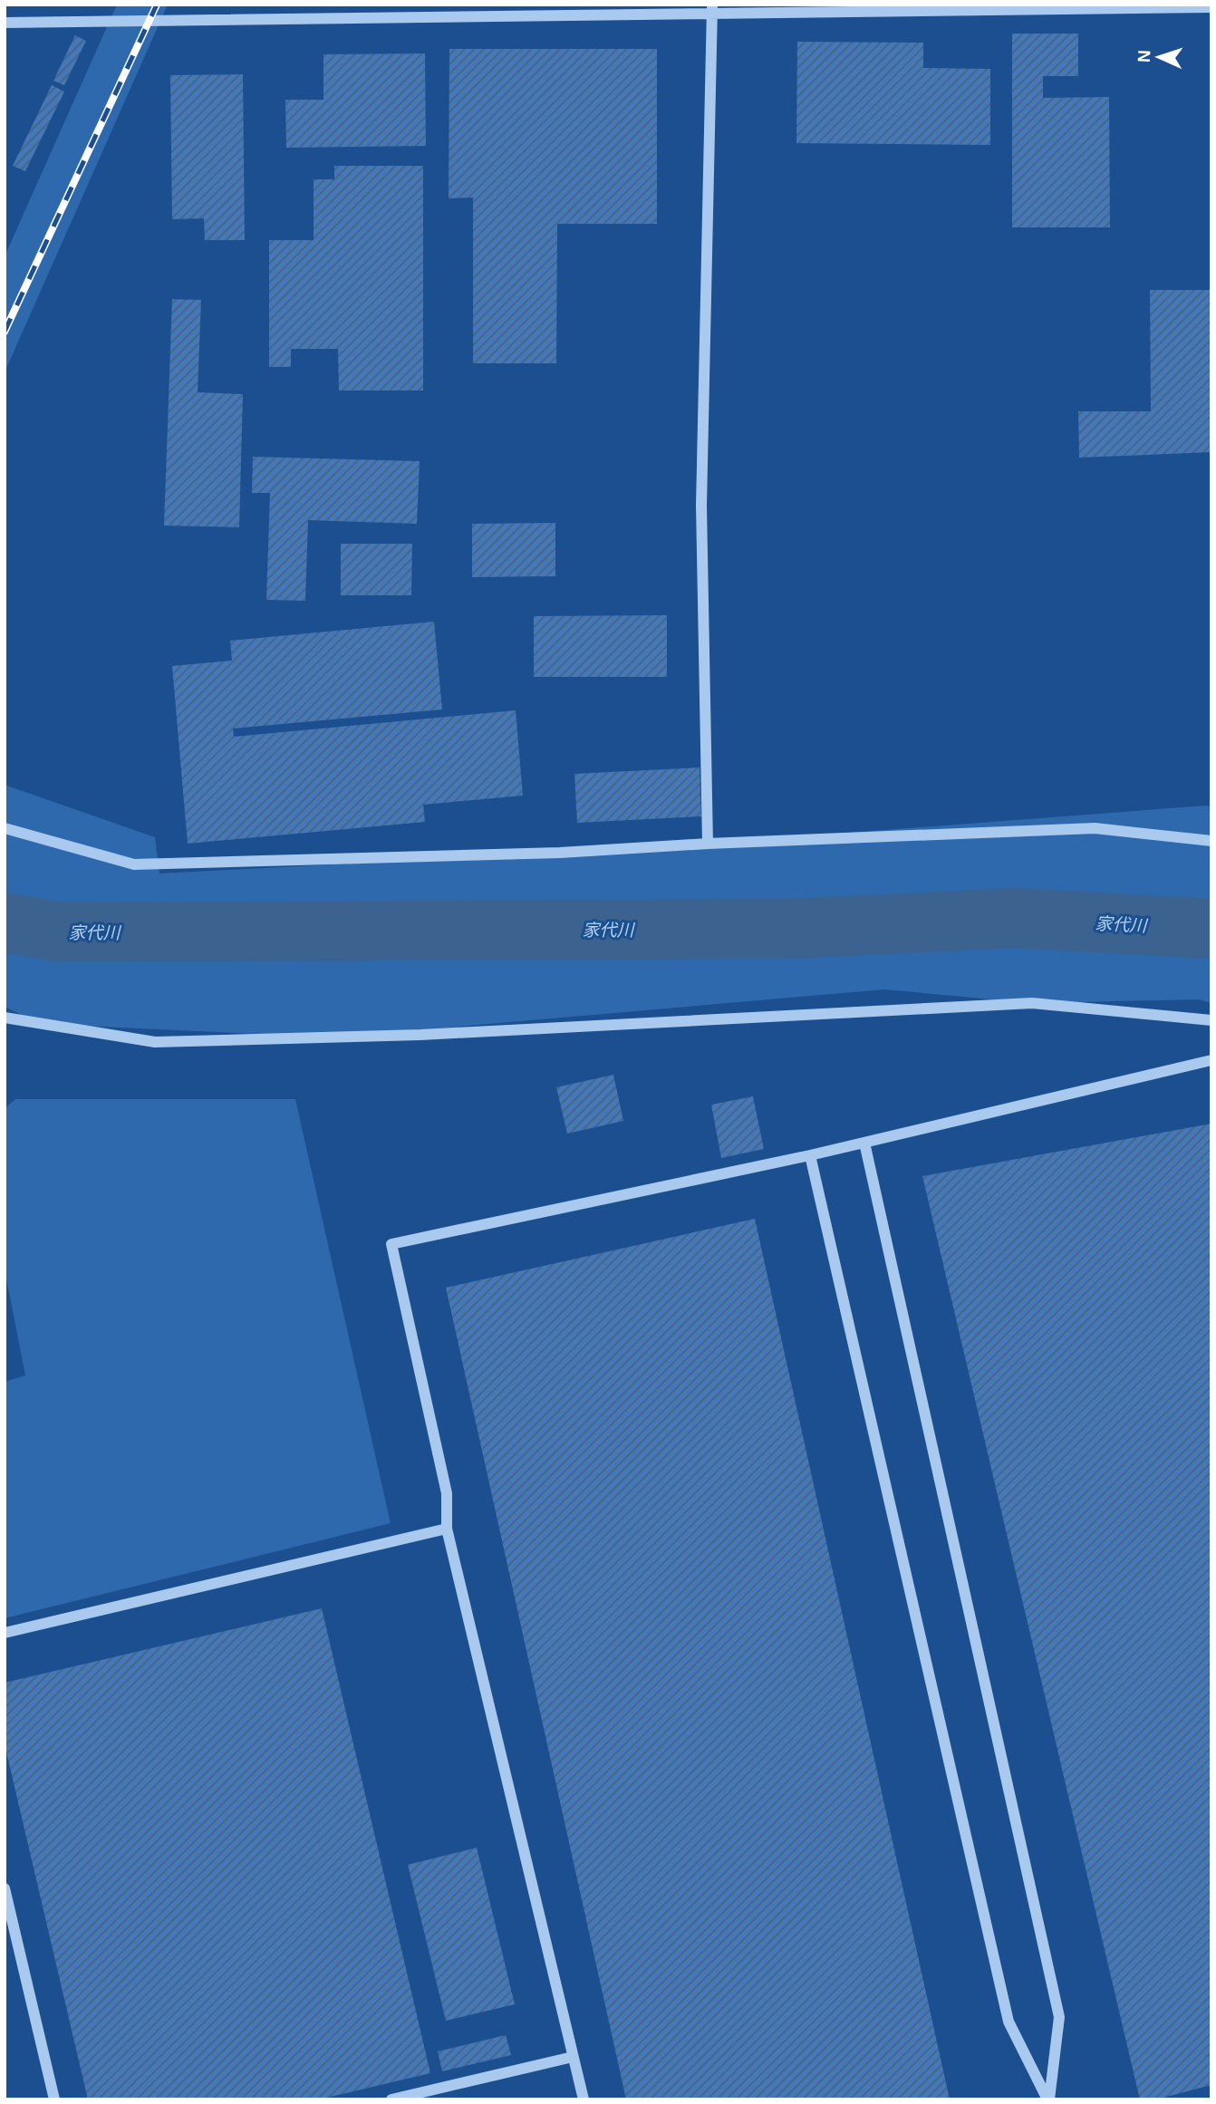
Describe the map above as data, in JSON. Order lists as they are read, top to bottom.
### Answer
{
  "water": ["家代川"],
  "north": "left"
}
